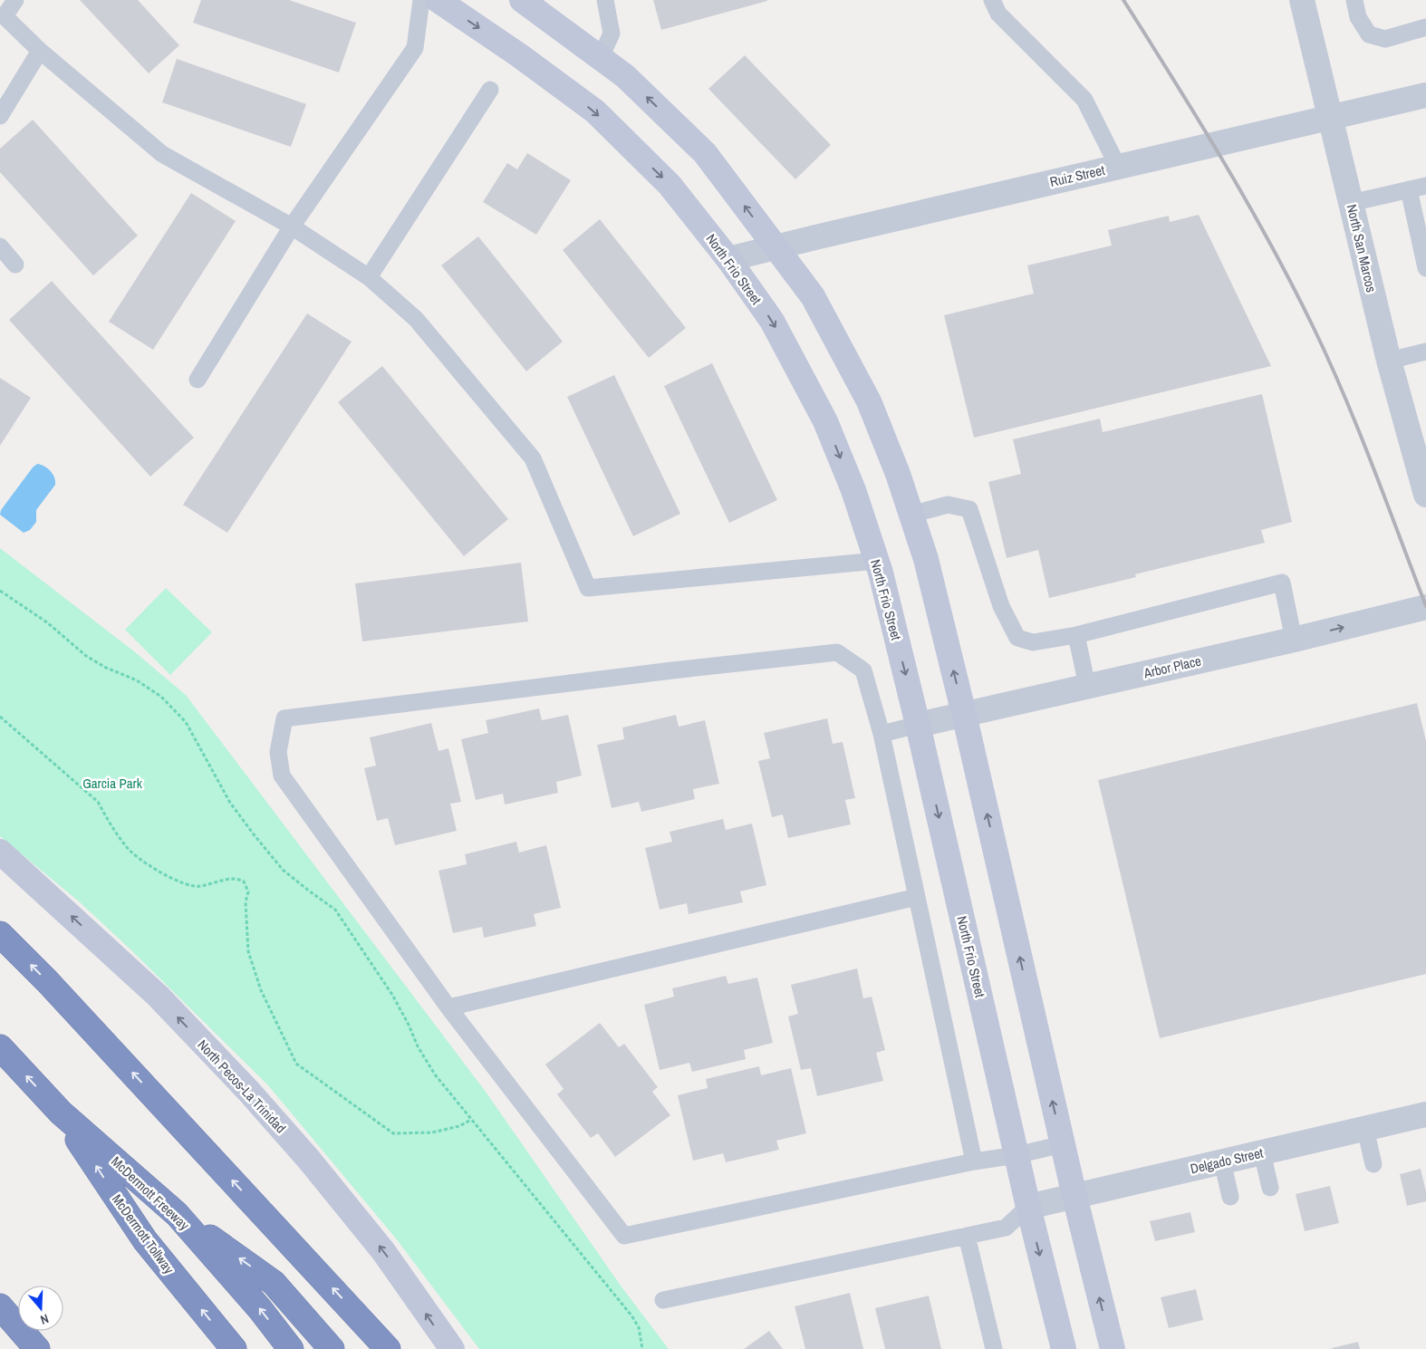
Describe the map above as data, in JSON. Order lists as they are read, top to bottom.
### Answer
{
  "streets": {
    "highway": ["McDermott Freeway", "McDermott Tollway"],
    "main road": ["North Frio Street", "North Pecos-La Trinidad"],
    "street": [
      "Ruiz Street",
      "North San Marcos",
      "Arbor Place",
      "Delgado Street"
    ]
  },
  "crossings": [
    ["Ruiz Street", "North San Marcos"],
    ["Ruiz Street", "North Frio Street"],
    ["North Frio Street", "Arbor Place"],
    ["North Frio Street", "Delgado Street"],
    ["McDermott Freeway", "McDermott Tollway"]
  ],
  "one_way": ["North Pecos-La Trinidad"],
  "parks": ["Garcia Park"],
  "north": "bottom"
}
